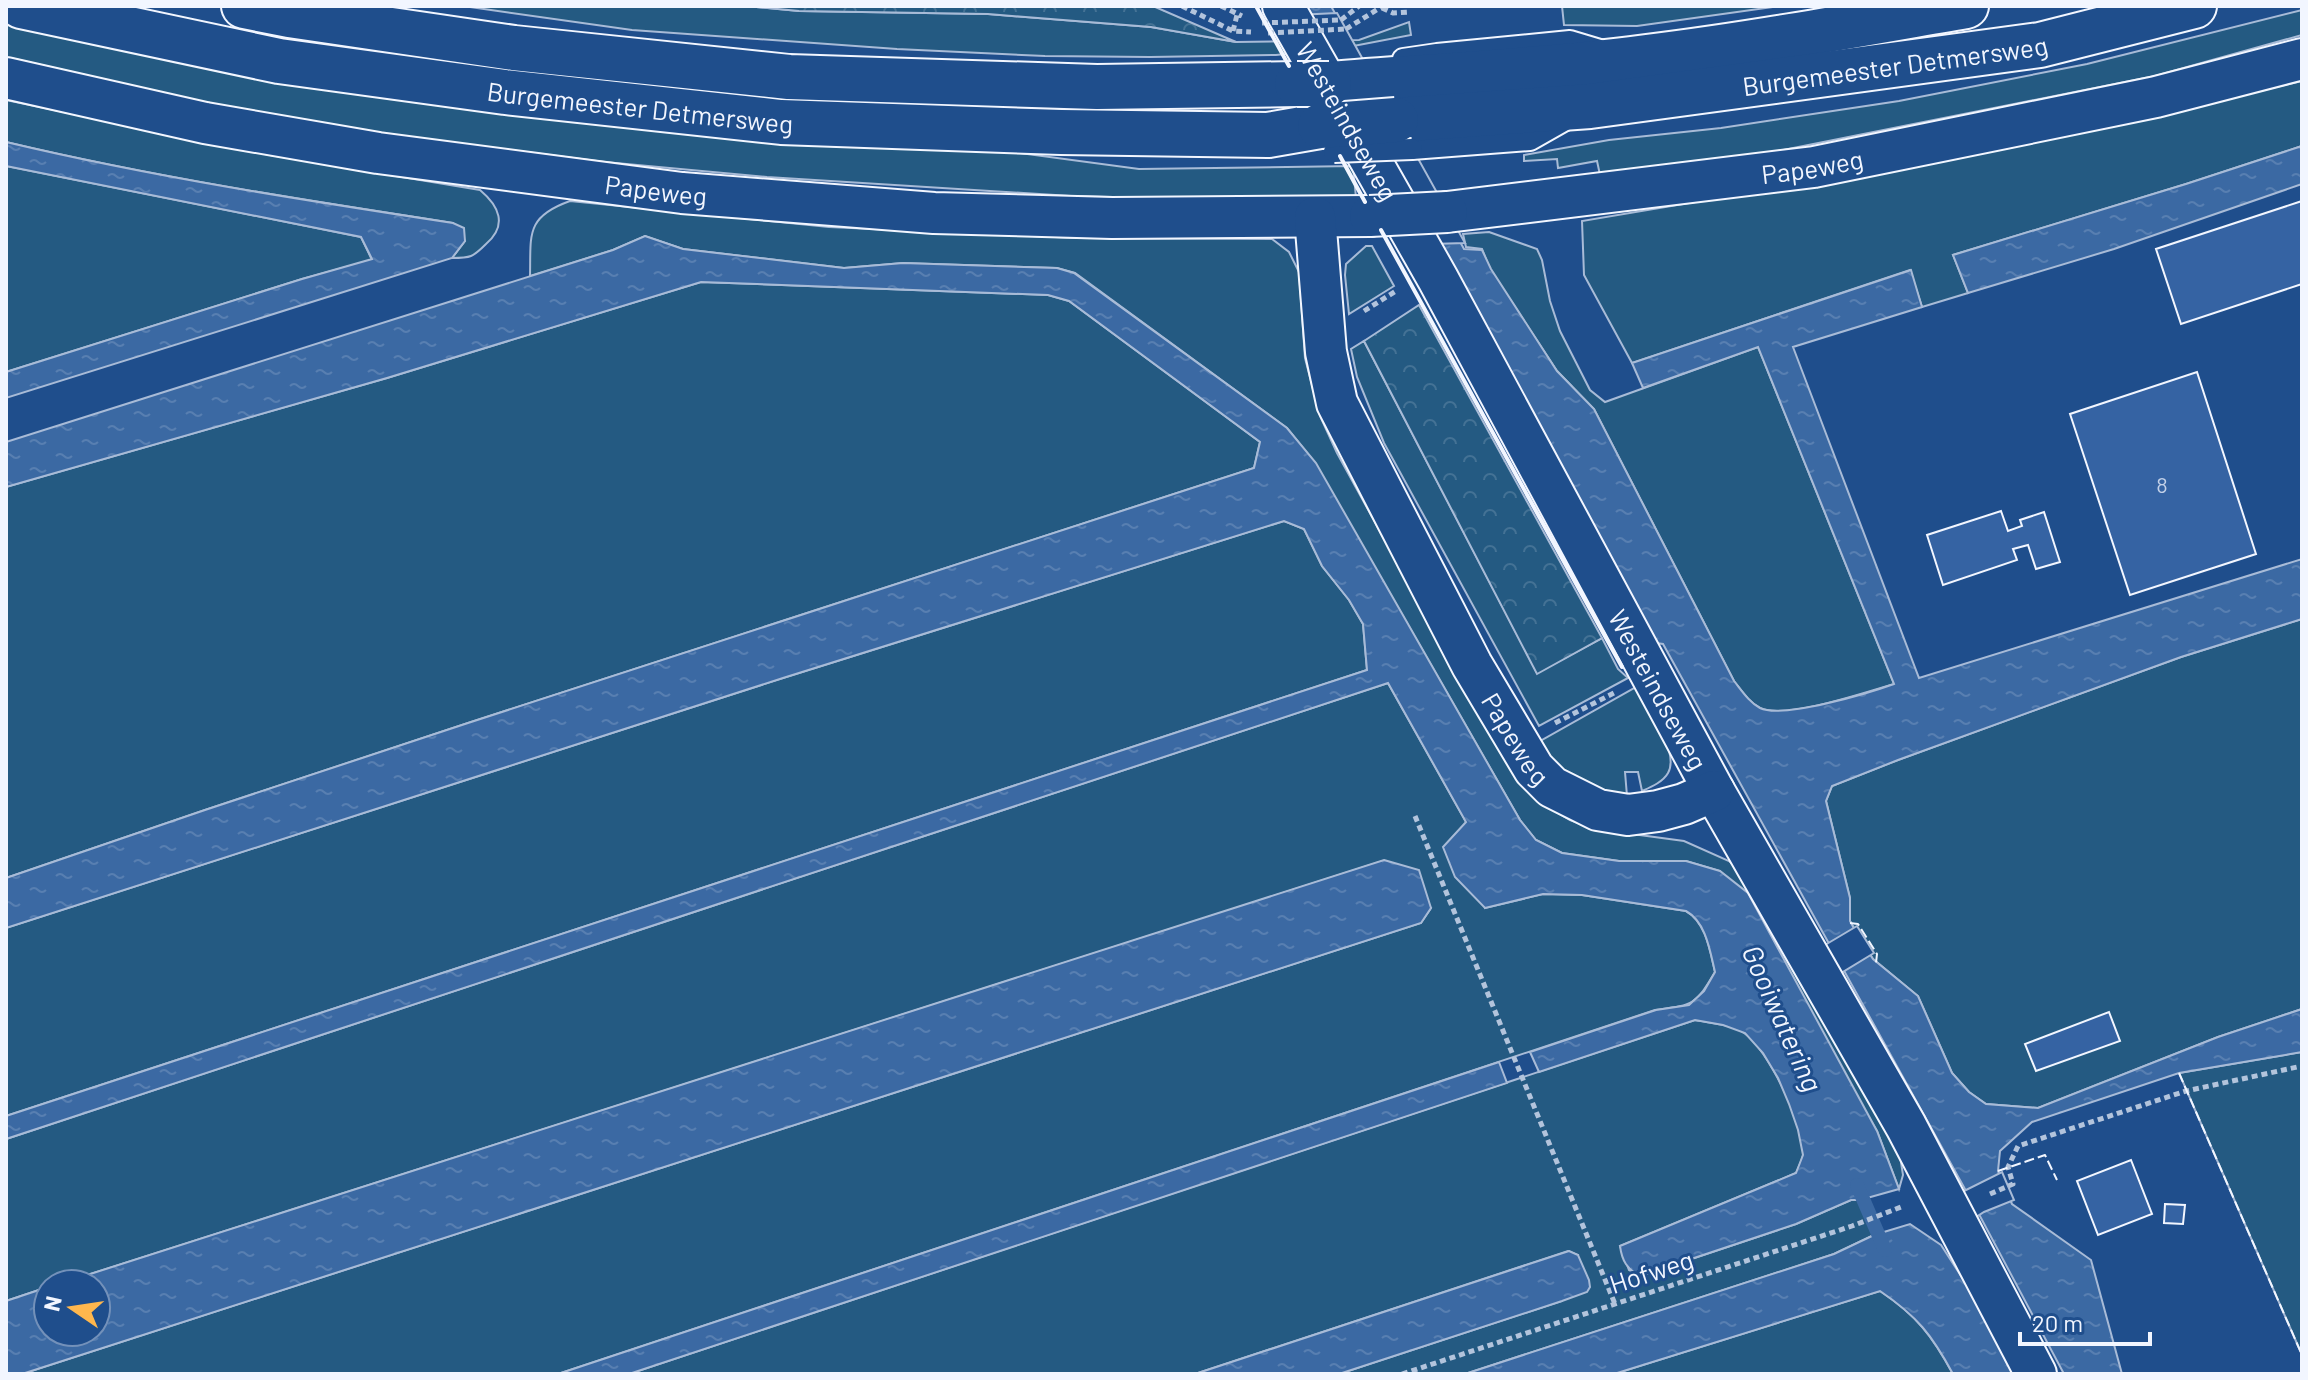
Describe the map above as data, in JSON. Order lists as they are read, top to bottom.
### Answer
{
  "streets": {
    "main road": ["Burgemeester Detmersweg"],
    "street": ["Westeindseweg", "Papeweg"],
    "path": ["Hofweg"]
  },
  "crossings": [
    ["Westeindseweg", "Papeweg"]
  ],
  "water": ["Gooiwatering"],
  "house_numbers": ["8"],
  "scale_bar": "20 m",
  "north": "left"
}
